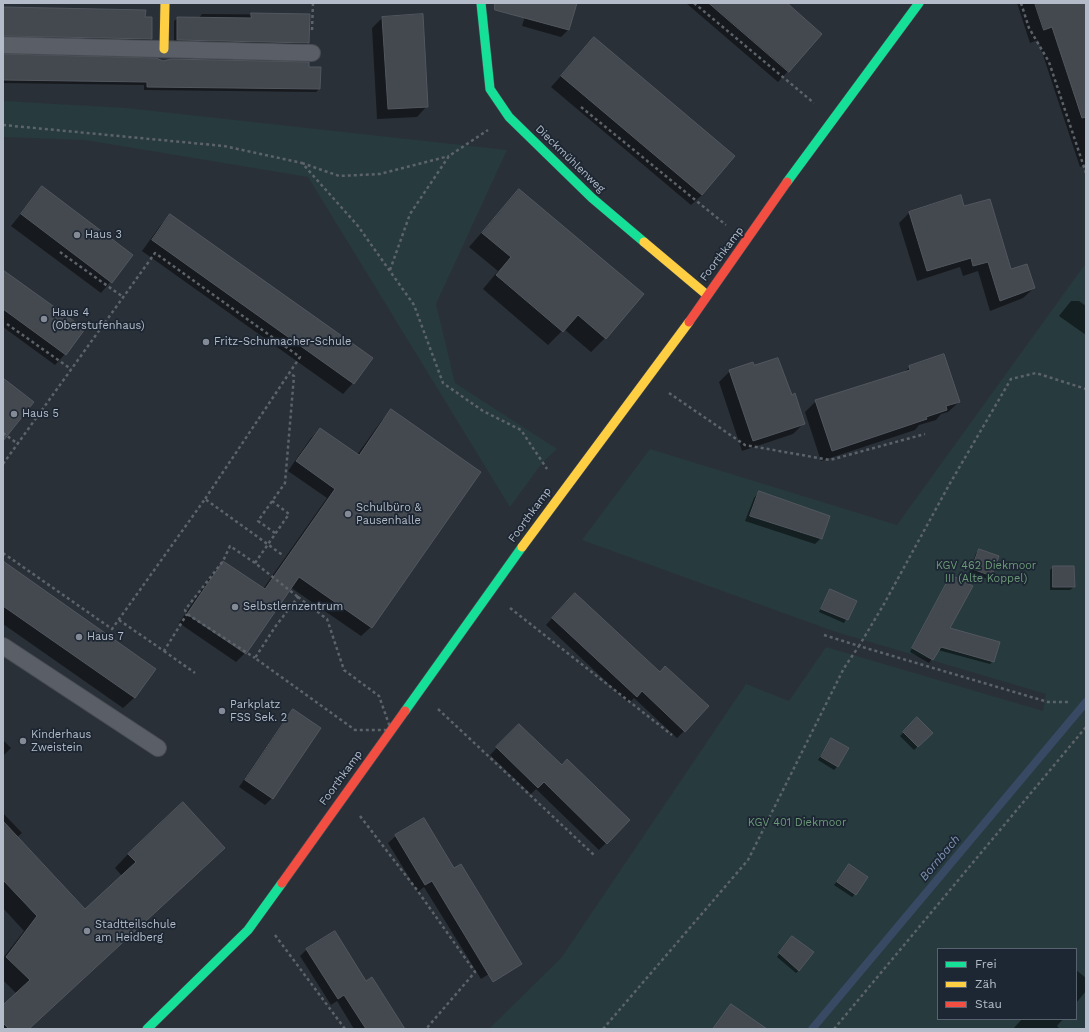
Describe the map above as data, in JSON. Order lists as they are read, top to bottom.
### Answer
{
  "streets": {
    "street": ["Dieckmühlenweg", "Foorthkamp"]
  },
  "crossings": [
    ["Dieckmühlenweg", "Foorthkamp"]
  ],
  "water": ["Bornbach"],
  "parks": ["KGV 462 Diekmoor III (Alte Koppel)", "KGV 401 Diekmoor"],
  "places": [
    "Haus 3",
    "Haus 4 (Oberstufenhaus)",
    "Fritz-Schumacher-Schule",
    "Haus 5",
    "Schulbüro & Pausenhalle",
    "Selbstlernzentrum",
    "Haus 7",
    "Parkplatz FSS Sek. 2",
    "Kinderhaus Zweistein",
    "Stadtteilschule am Heidberg"
  ],
  "legend": ["Frei", "Zäh", "Stau"]
}
